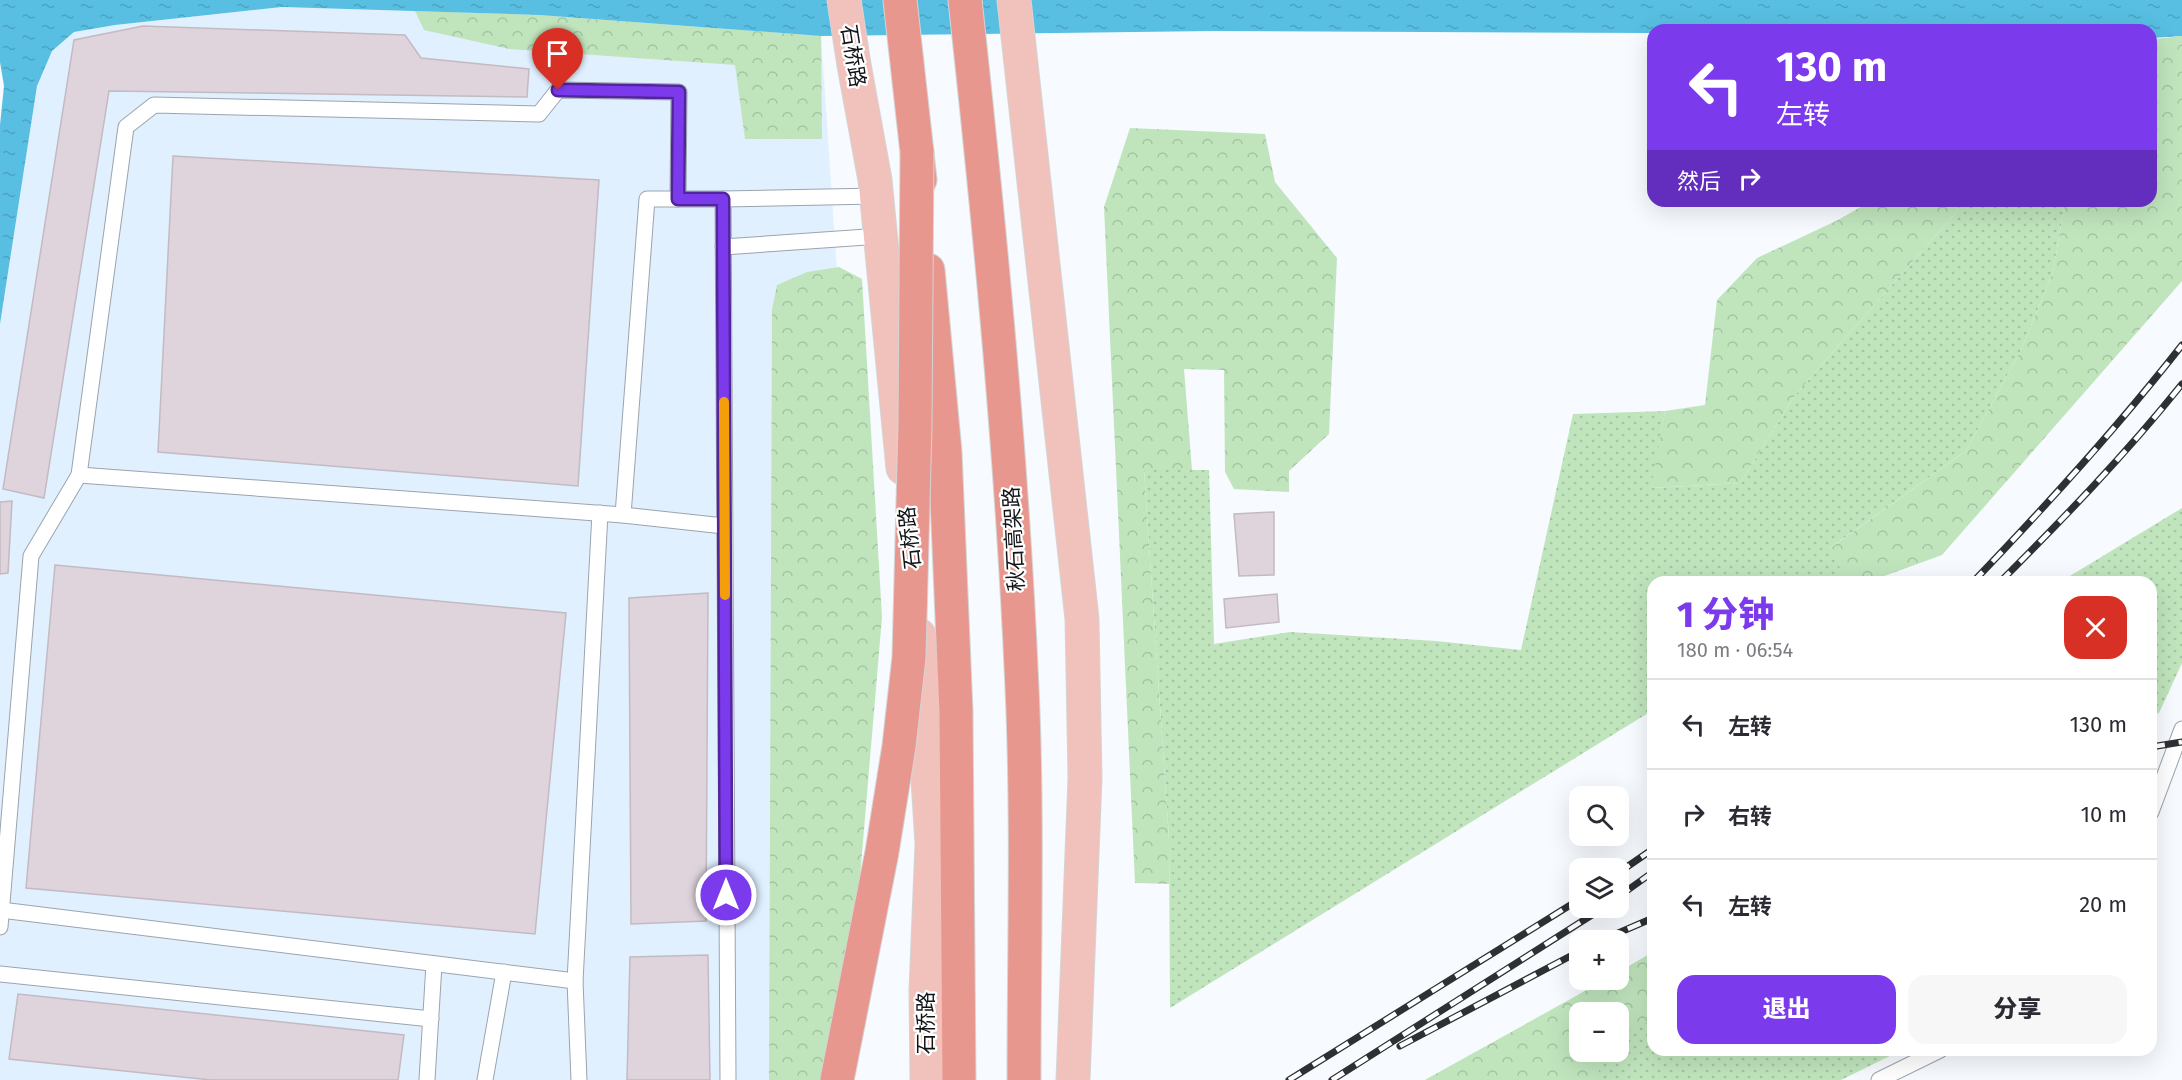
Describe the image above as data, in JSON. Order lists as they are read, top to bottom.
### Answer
{
  "streets": {
    "highway": ["秋石高架路"],
    "main road": ["石桥路"]
  },
  "page": {
    "turn": ["130 m", "左转"],
    "then": "然后",
    "heading": ["1 分钟", "180 m · 06:54"],
    "list": [
      {
        "name": "左转",
        "value": "130 m"
      },
      {
        "name": "右转",
        "value": "10 m"
      },
      {
        "name": "左转",
        "value": "20 m"
      }
    ],
    "map_buttons": ["+", "−"],
    "buttons": ["退出", "分享"]
  }
}
